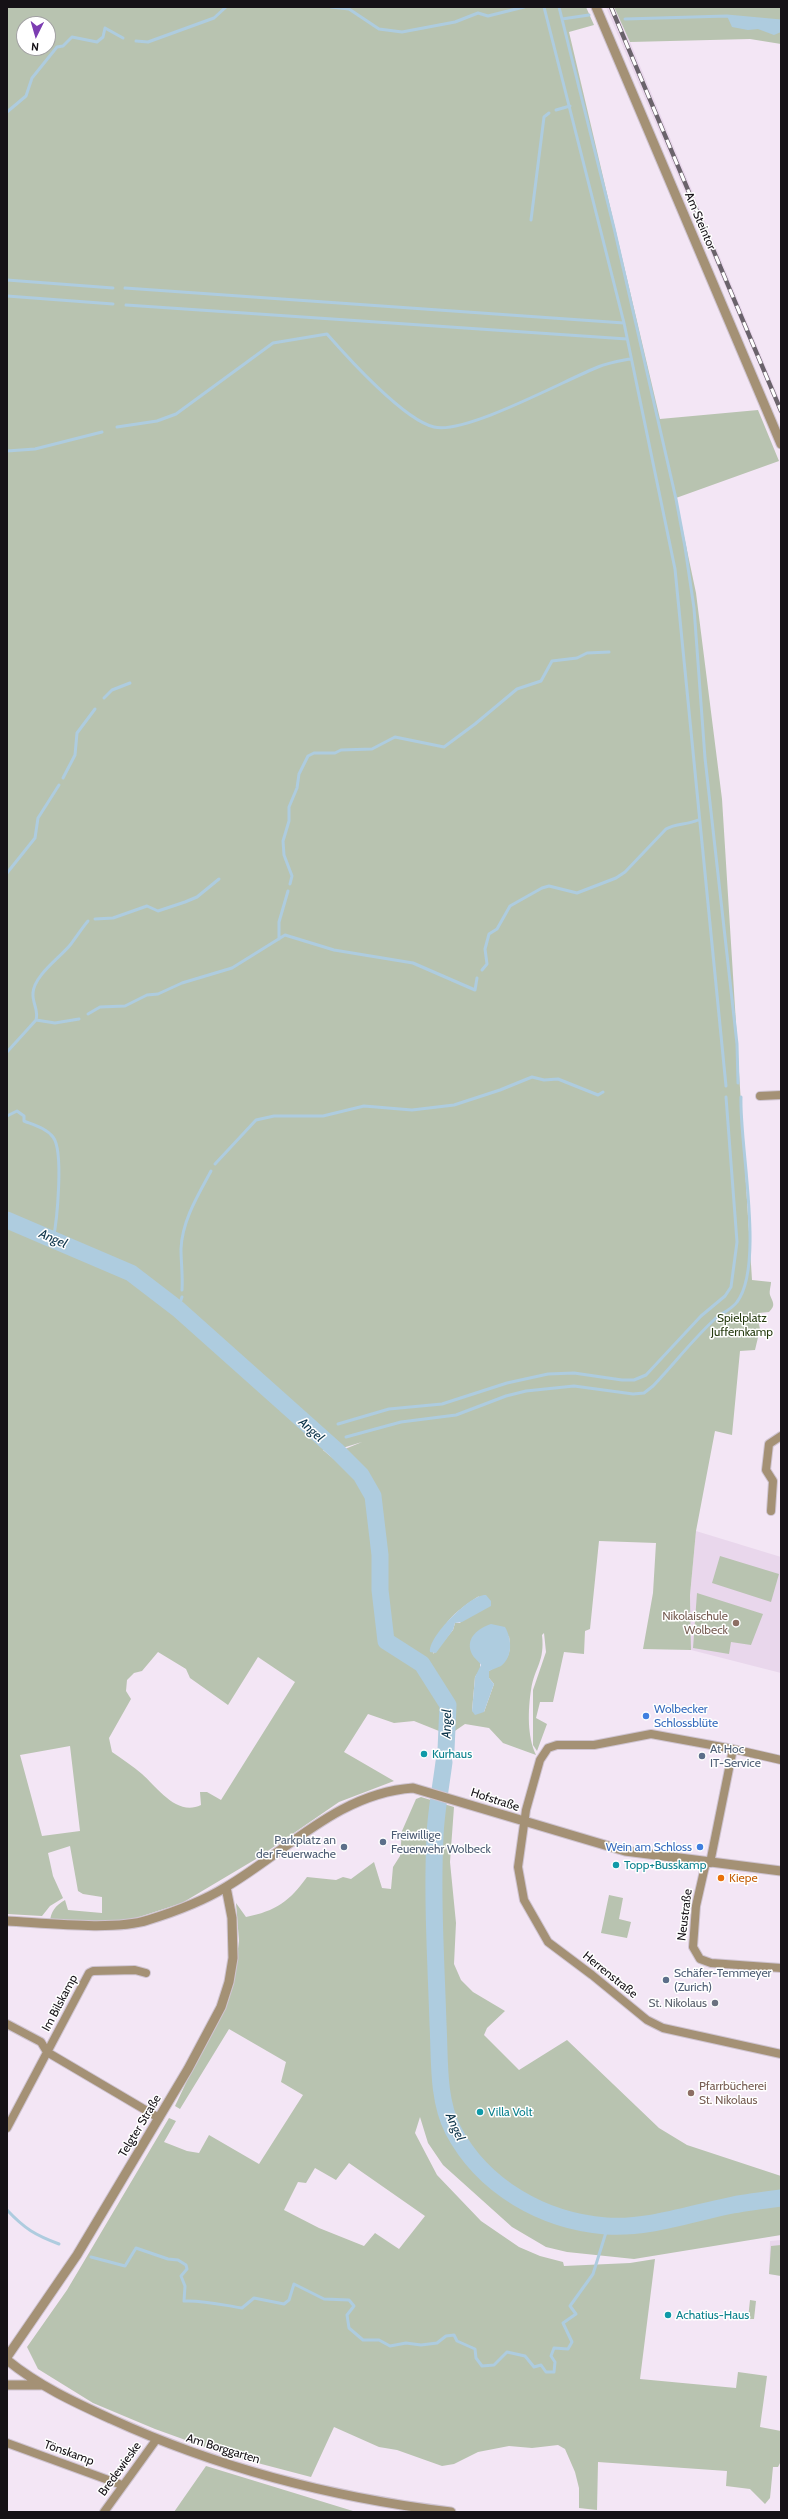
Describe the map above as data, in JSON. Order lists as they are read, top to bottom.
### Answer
{
  "streets": {
    "street": [
      "Am Steintor",
      "Hofstraße",
      "Neustraße",
      "Herrenstraße",
      "Im Bilskamp",
      "Telgter Straße",
      "Am Borggarten",
      "Tönskamp",
      "Bredewieske"
    ]
  },
  "crossings": [
    ["Hofstraße", "Neustraße"],
    ["Hofstraße", "Herrenstraße"],
    ["Hofstraße", "Telgter Straße"],
    ["Im Bilskamp", "Telgter Straße"],
    ["Telgter Straße", "Am Borggarten"],
    ["Am Borggarten", "Bredewieske"],
    ["Tönskamp", "Bredewieske"]
  ],
  "water": ["Angel"],
  "parks": ["Spielplatz Juffernkamp"],
  "places": [
    "Nikolaischule Wolbeck",
    "Wolbecker Schlossblüte",
    "Kurhaus",
    "At Hoc IT-Service",
    "Freiwillige Feuerwehr Wolbeck",
    "Parkplatz an der Feuerwache",
    "Wein am Schloss",
    "Topp+Busskamp",
    "Kiepe",
    "Schäfer-Temmeyer (Zurich)",
    "St. Nikolaus",
    "Pfarrbücherei St. Nikolaus",
    "Villa Volt",
    "Achatius-Haus"
  ],
  "north": "bottom"
}
